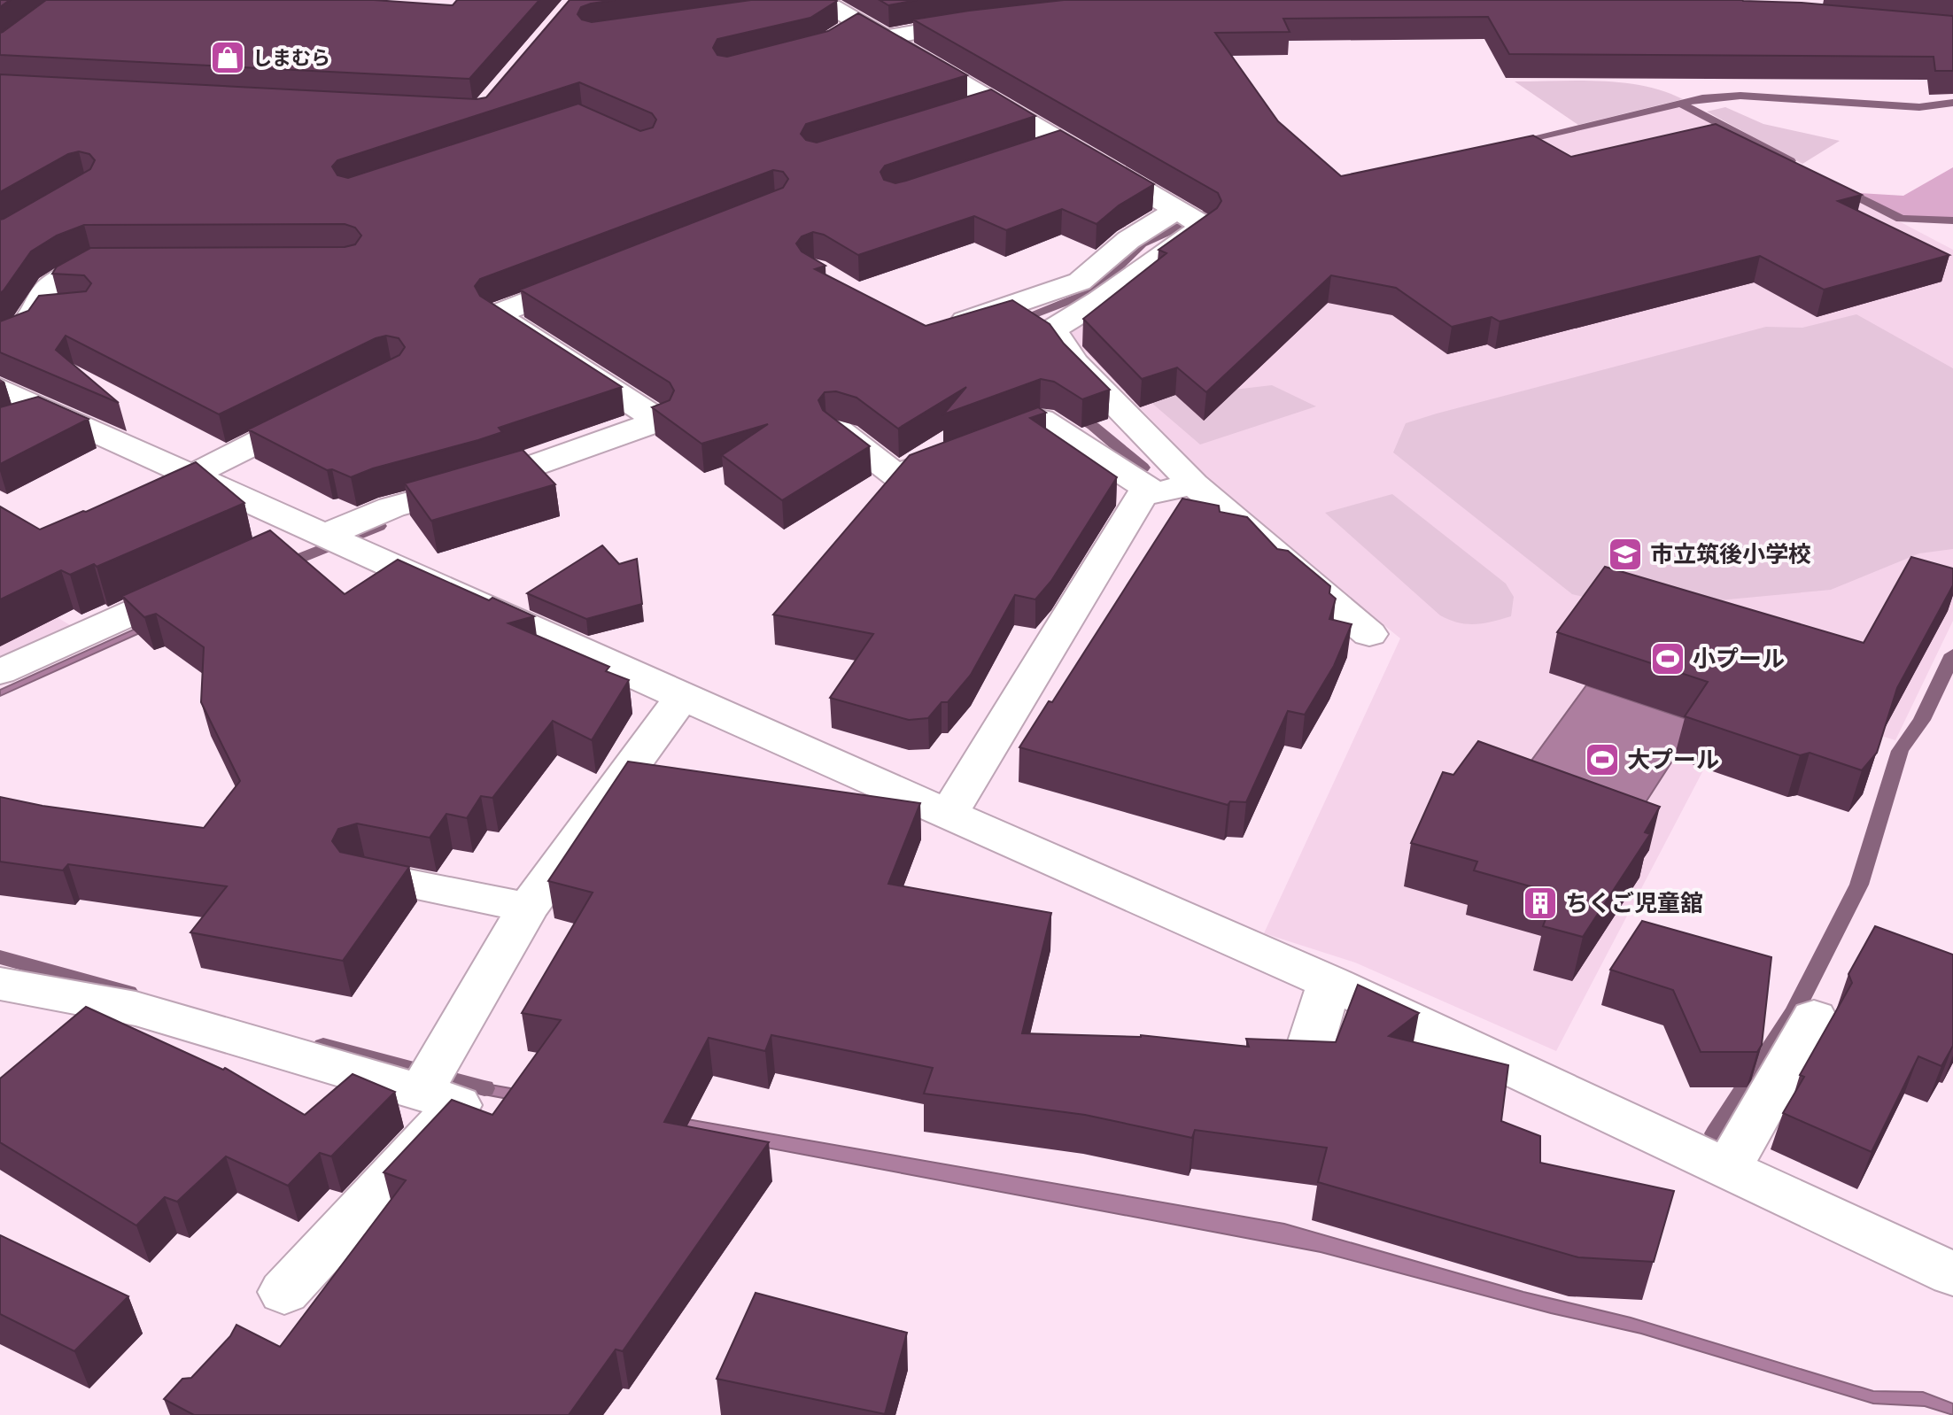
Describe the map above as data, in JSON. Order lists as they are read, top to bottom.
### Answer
{
  "places": {
    "shop": ["しまむら"],
    "school or university": ["市立筑後小学校"],
    "sports": ["小プール", "大プール"],
    "building": ["ちくご児童舘"]
  }
}
